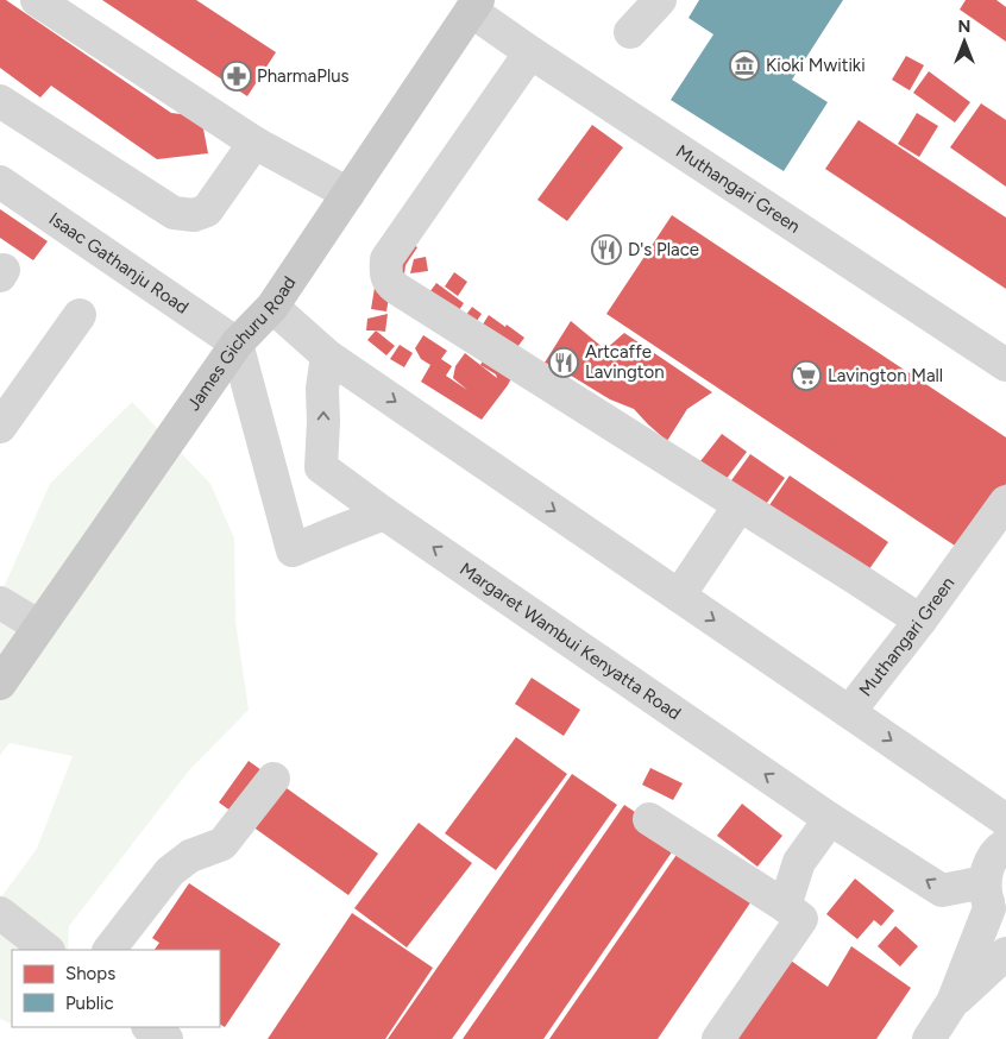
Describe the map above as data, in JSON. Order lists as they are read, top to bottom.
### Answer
{
  "streets": {
    "main road": ["James Gichuru Road"],
    "street": ["Muthangari Green", "Isaac Gathanju Road", "Margaret Wambui Kenyatta Road"]
  },
  "crossings": [
    ["Muthangari Green", "James Gichuru Road"],
    ["Isaac Gathanju Road", "James Gichuru Road"]
  ],
  "places": {
    "museum": ["Kioki Mwitiki"],
    "pharmacy": ["PharmaPlus"],
    "restaurant": ["D's Place", "Artcaffe Lavington"],
    "supermarket": ["Lavington Mall"]
  },
  "legend": ["Shops", "Public"],
  "north": "top"
}
